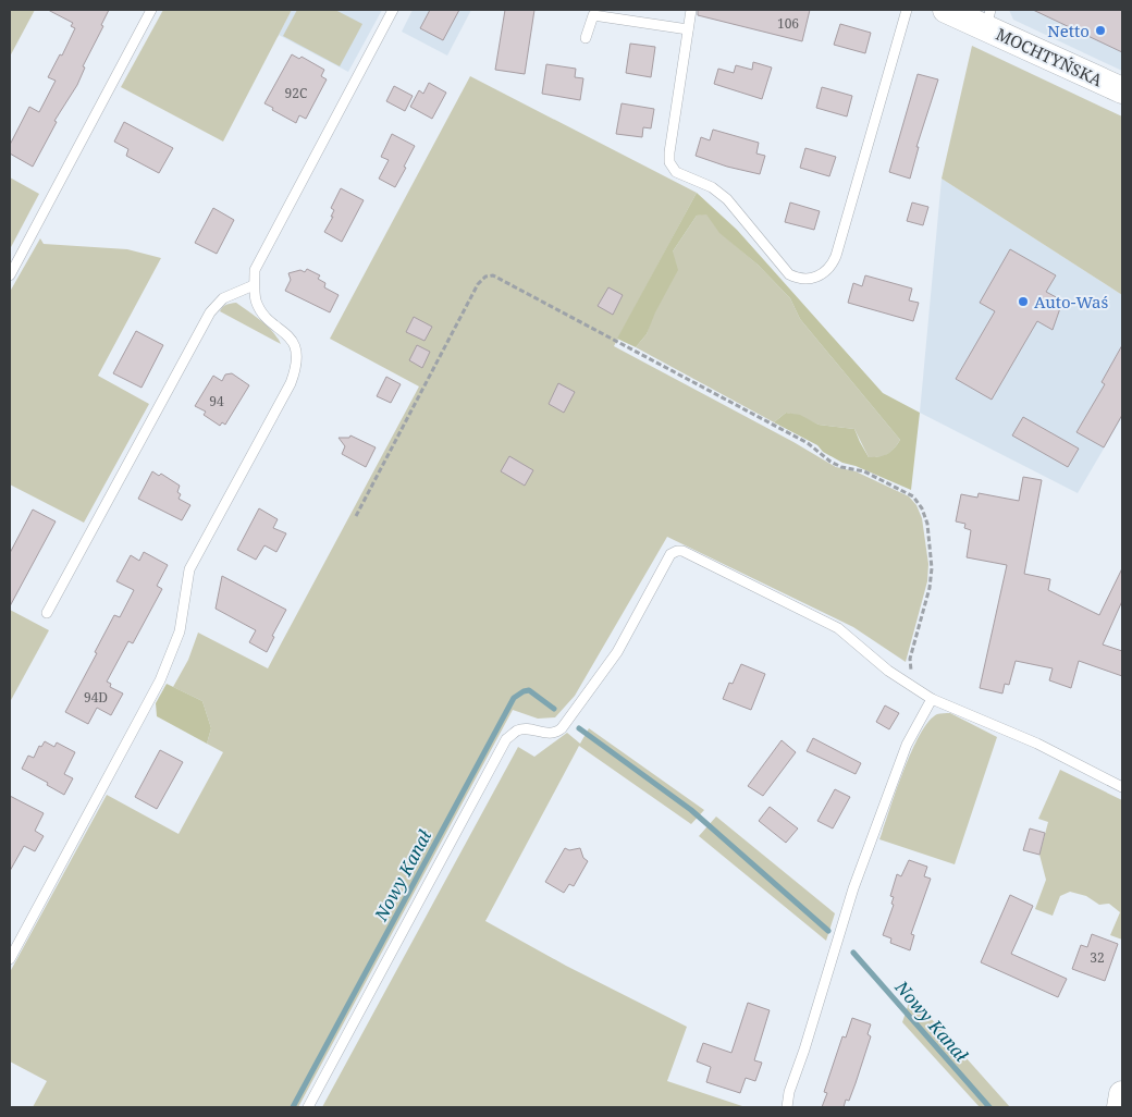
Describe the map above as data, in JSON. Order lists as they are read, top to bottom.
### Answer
{
  "streets": {
    "street": ["MOCHTYŃSKA"]
  },
  "water": ["Nowy Kanał"],
  "places": ["Netto", "Auto-Waś"],
  "house_numbers": [
    "106",
    "92C",
    "94",
    "94D",
    "32"
  ]
}
